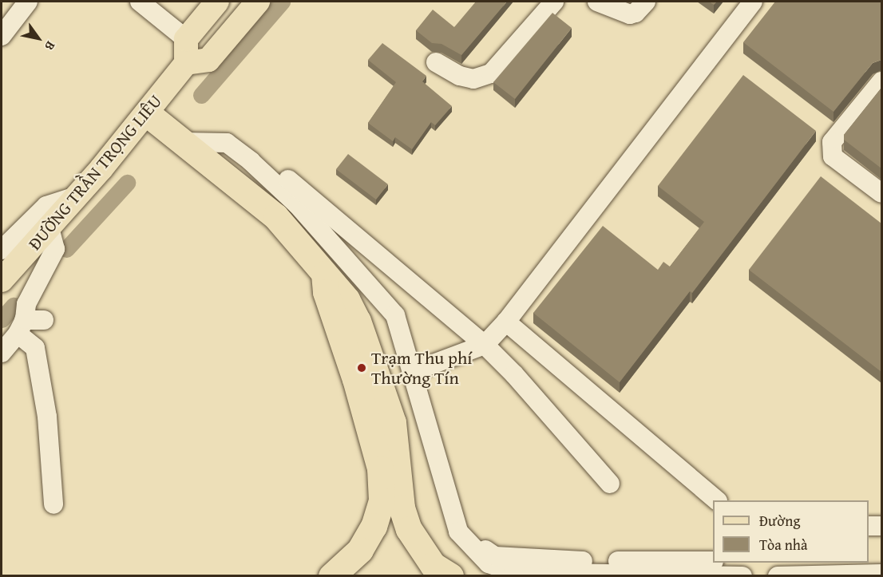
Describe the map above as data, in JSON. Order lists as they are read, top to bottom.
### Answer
{
  "streets": {
    "main road": ["ĐƯỜNG TRẦN TRỌNG LIÊU"]
  },
  "places": ["Trạm Thu phí Thường Tín"],
  "legend": ["Đường", "Tòa nhà"],
  "north": "bottom right"
}
